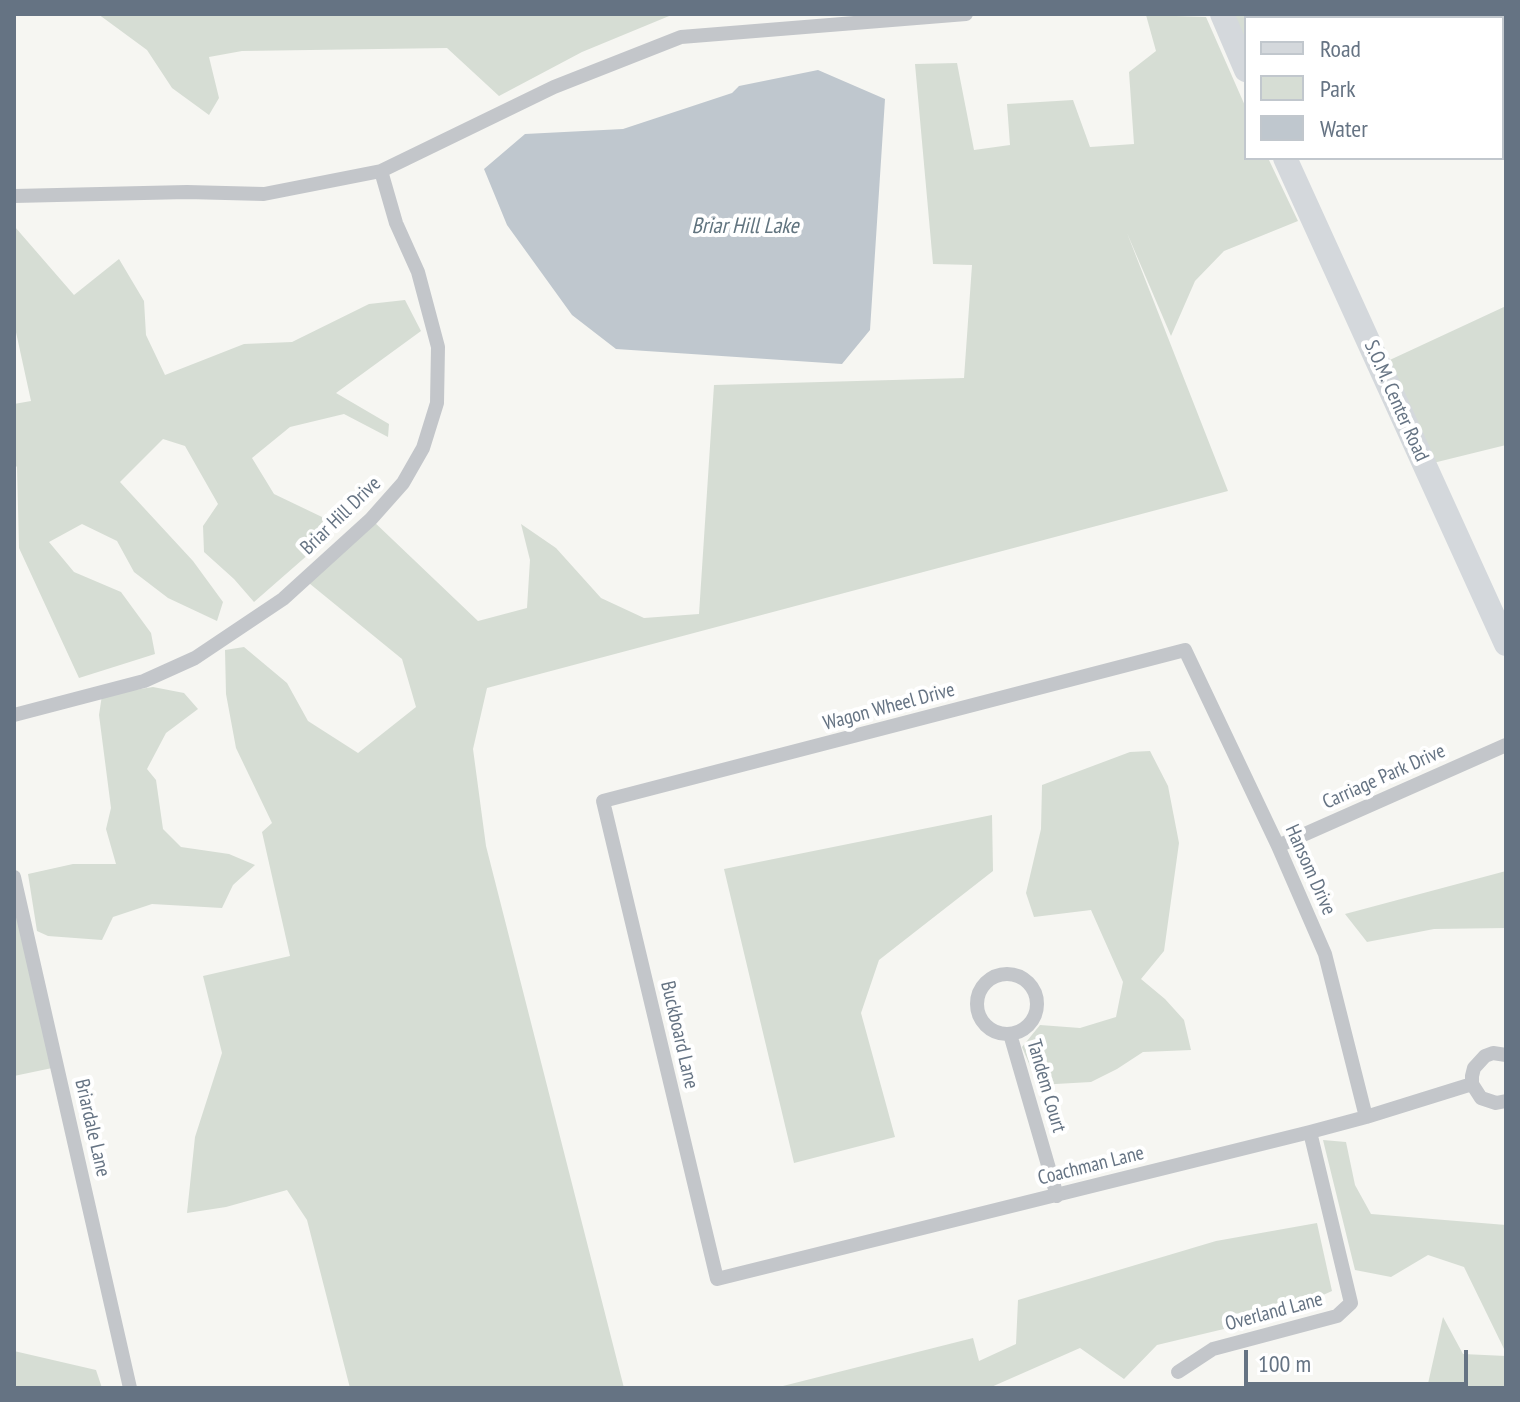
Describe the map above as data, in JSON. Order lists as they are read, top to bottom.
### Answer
{
  "streets": {
    "main road": ["S.O.M. Center Road"],
    "street": [
      "Briar Hill Drive",
      "Wagon Wheel Drive",
      "Carriage Park Drive",
      "Hansom Drive",
      "Buckboard Lane",
      "Tandem Court",
      "Briardale Lane",
      "Coachman Lane",
      "Overland Lane"
    ]
  },
  "crossings": [
    ["Wagon Wheel Drive", "Hansom Drive"],
    ["Wagon Wheel Drive", "Buckboard Lane"],
    ["Carriage Park Drive", "Hansom Drive"],
    ["Hansom Drive", "Coachman Lane"],
    ["Buckboard Lane", "Coachman Lane"],
    ["Tandem Court", "Coachman Lane"],
    ["Coachman Lane", "Overland Lane"]
  ],
  "water": ["Briar Hill Lake"],
  "legend": ["Road", "Park", "Water"],
  "scale_bar": "100 m"
}
